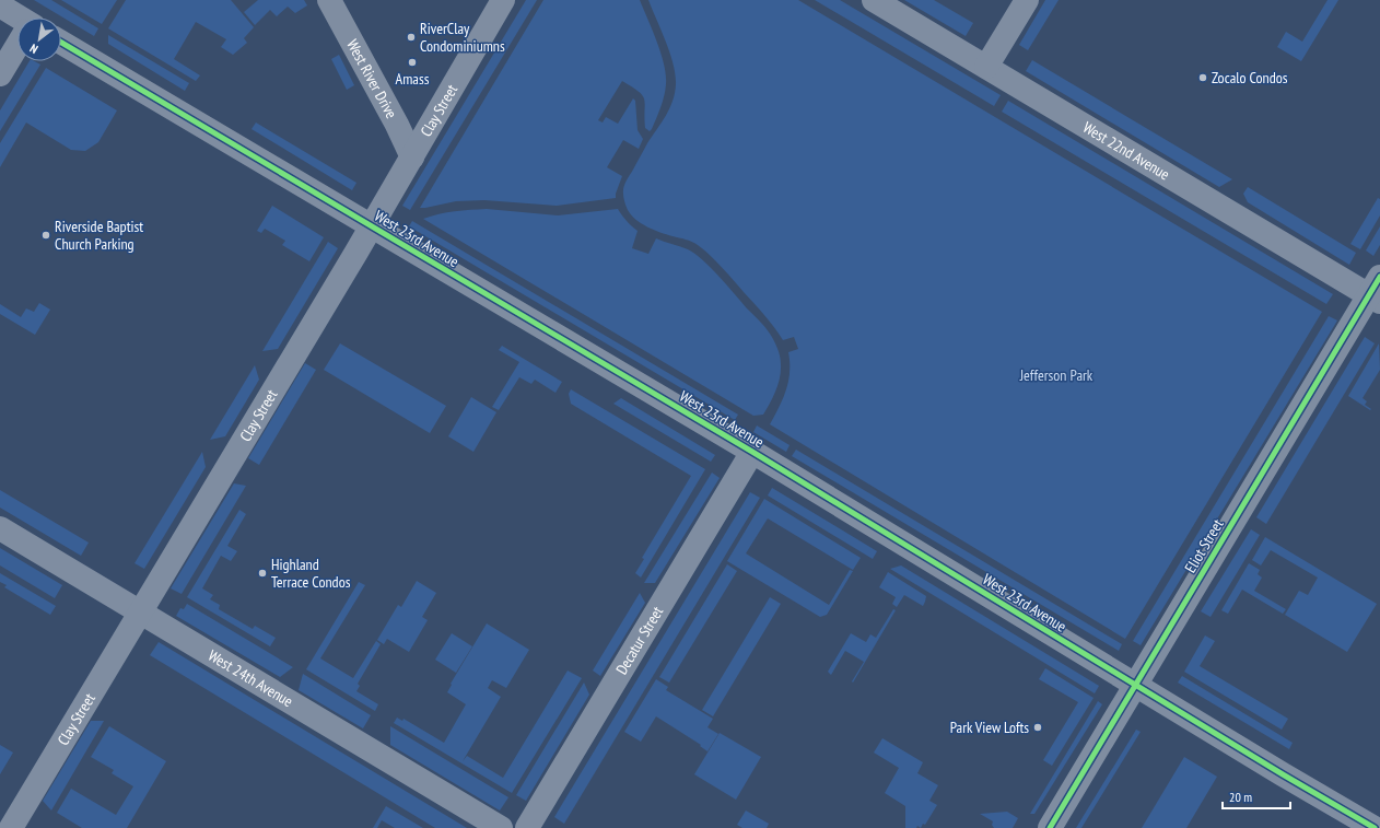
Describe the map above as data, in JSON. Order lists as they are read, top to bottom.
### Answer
{
  "streets": {
    "street": [
      "West River Drive",
      "Clay Street",
      "West 22nd Avenue",
      "West 23rd Avenue",
      "Eliot Street",
      "Decatur Street",
      "West 24th Avenue"
    ]
  },
  "crossings": [
    ["West River Drive", "Clay Street"],
    ["Clay Street", "West 23rd Avenue"],
    ["Clay Street", "West 24th Avenue"],
    ["West 22nd Avenue", "Eliot Street"],
    ["West 23rd Avenue", "Eliot Street"],
    ["West 23rd Avenue", "Decatur Street"]
  ],
  "parks": ["Jefferson Park"],
  "places": [
    "RiverClay Condominiumns",
    "Amass",
    "Zocalo Condos",
    "Riverside Baptist Church Parking",
    "Highland Terrace Condos",
    "Park View Lofts"
  ],
  "scale_bar": "20 m",
  "north": "bottom left"
}
